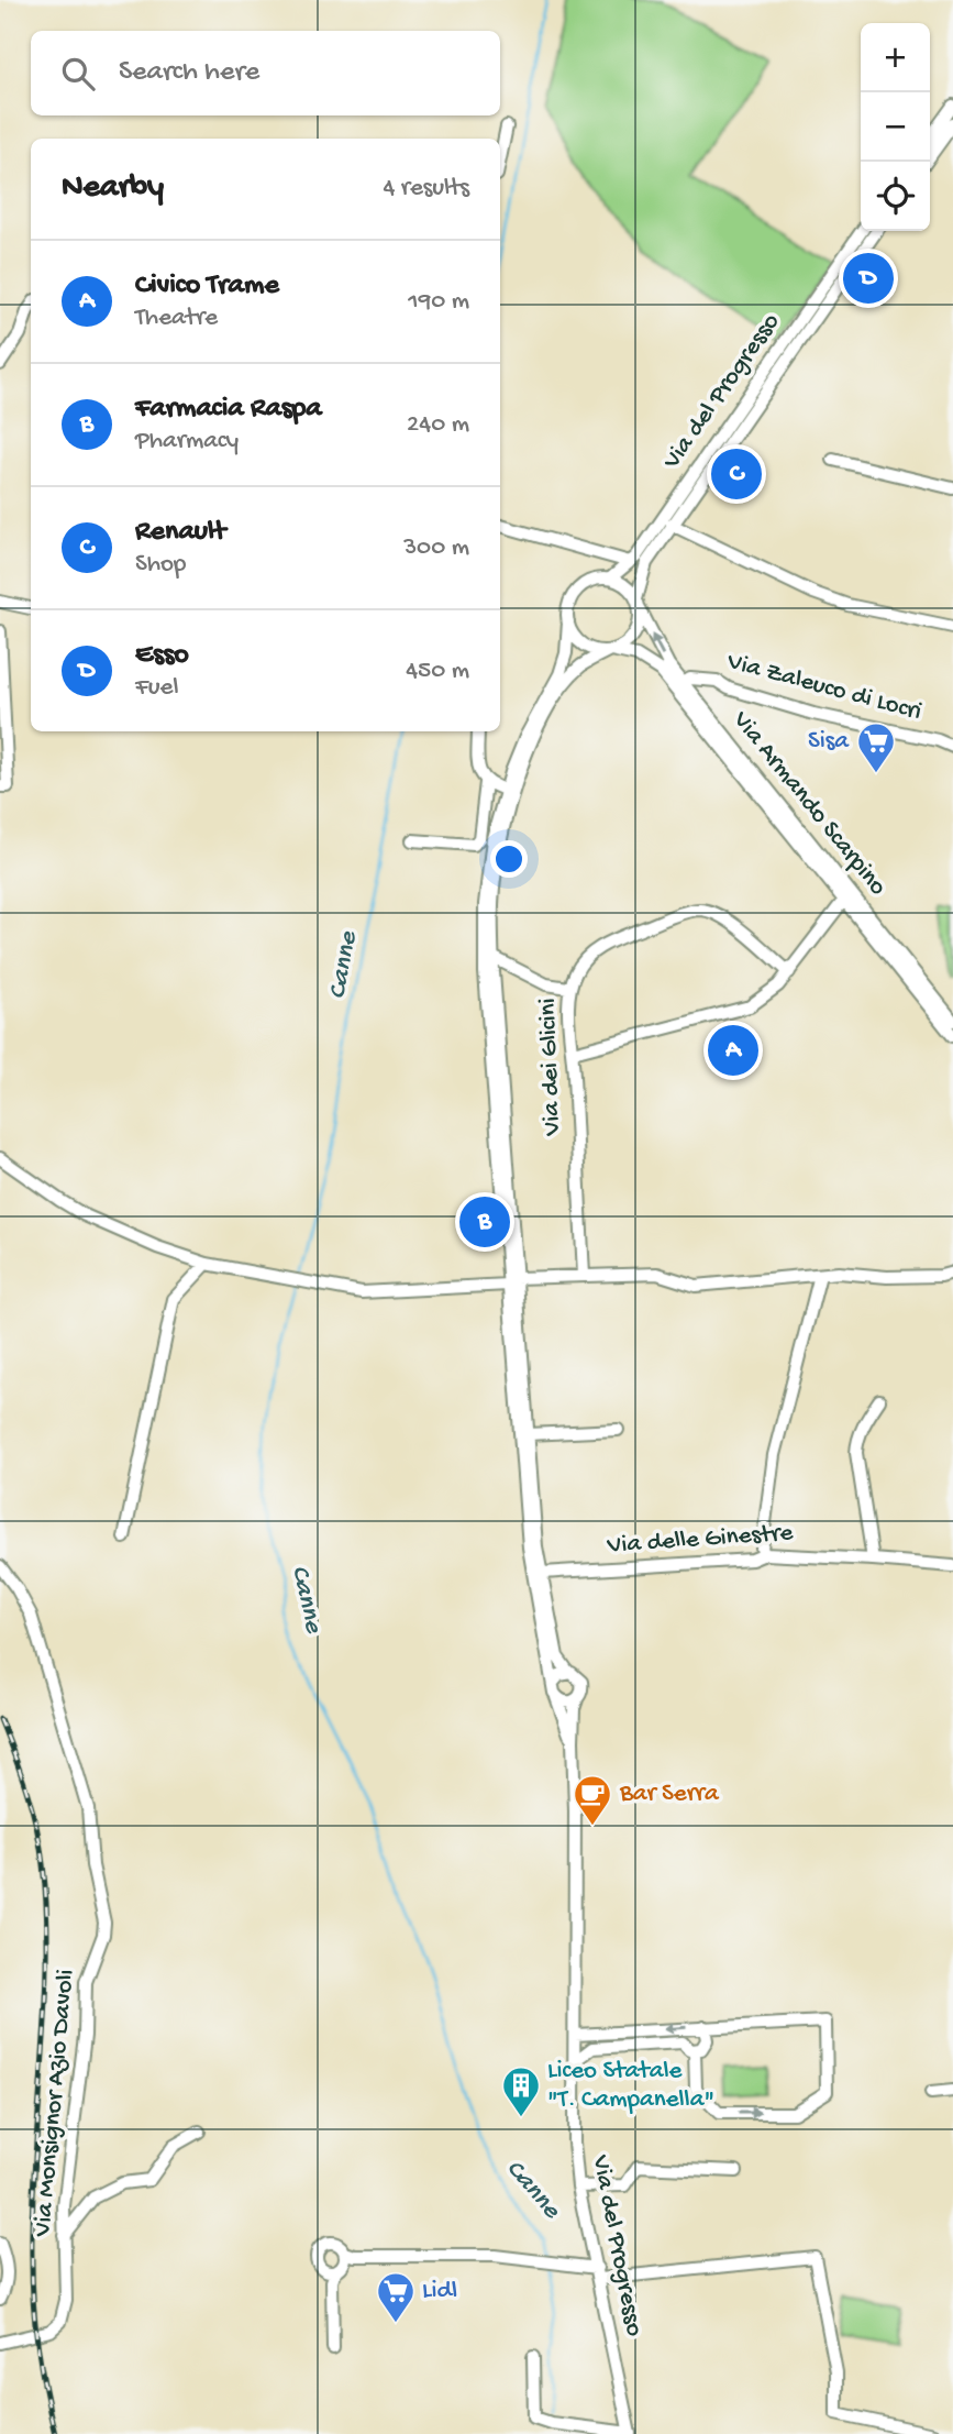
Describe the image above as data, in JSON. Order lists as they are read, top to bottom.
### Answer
{
  "streets": {
    "street": [
      "Via del Progresso",
      "Via Zaleuco di Locri",
      "Via Armando Scarpino",
      "Via dei Glicini",
      "Via delle Ginestre",
      "Via Monsignor Azio Davoli"
    ]
  },
  "crossings": [
    ["Via del Progresso", "Via Armando Scarpino"],
    ["Via Zaleuco di Locri", "Via Armando Scarpino"]
  ],
  "water": ["Canne"],
  "places": {
    "supermarket": ["Sisa", "Lidl"],
    "cafe": ["Bar Serra"],
    "building": ["Liceo Statale \"T. Campanella\""]
  },
  "page": {
    "map_buttons": ["+", "−"],
    "search": "Search here",
    "heading": ["Nearby", "4 results"],
    "list": [
      {
        "mark": "A",
        "name": "Civico Trame",
        "note": "Theatre",
        "value": "190 m"
      },
      {
        "mark": "B",
        "name": "Farmacia Raspa",
        "note": "Pharmacy",
        "value": "240 m"
      },
      {
        "mark": "C",
        "name": "Renault",
        "note": "Shop",
        "value": "300 m"
      },
      {
        "mark": "D",
        "name": "Esso",
        "note": "Fuel",
        "value": "450 m"
      }
    ],
    "pins": [
      "D",
      "C",
      "A",
      "B"
    ]
  }
}
